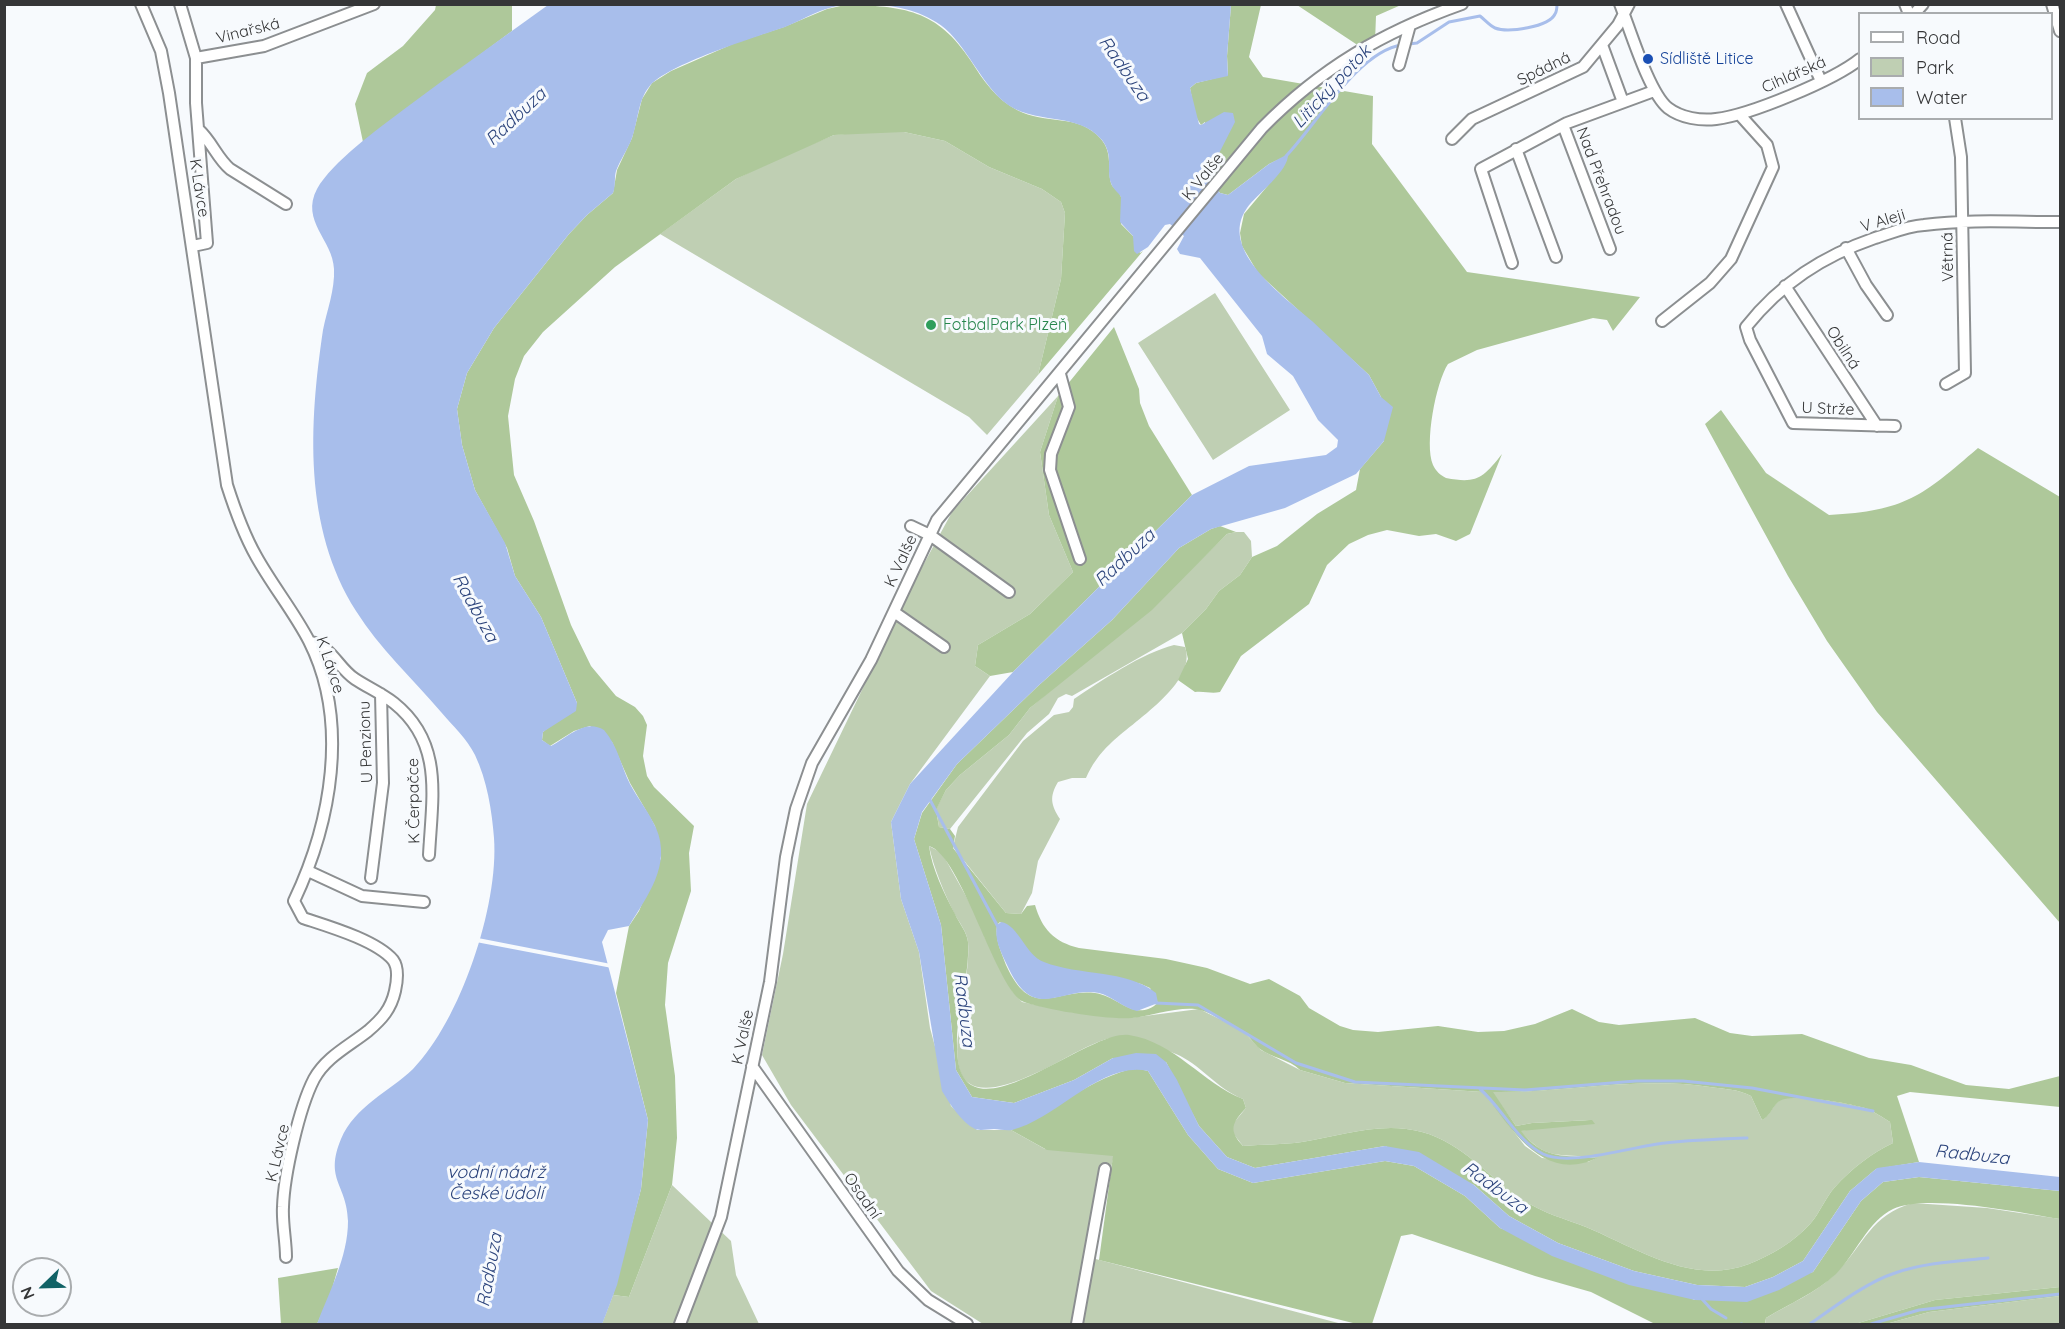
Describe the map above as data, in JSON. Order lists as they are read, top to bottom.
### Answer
{
  "streets": {
    "street": [
      "Vinařská",
      "Spádná",
      "Cihlářská",
      "K Valše",
      "Nad Přehradou",
      "K Lávce",
      "V Aleji",
      "Větrná",
      "Obilná",
      "U Strže",
      "U Penzionu",
      "K Čerpačce",
      "Osadní"
    ]
  },
  "crossings": [
    ["Cihlářská", "Nad Přehradou"],
    ["K Valše", "Osadní"],
    ["K Lávce", "U Penzionu"],
    ["V Aleji", "Větrná"],
    ["V Aleji", "Obilná"],
    ["V Aleji", "U Strže"],
    ["Obilná", "U Strže"],
    ["U Penzionu", "K Čerpačce"]
  ],
  "water": ["Radbuza", "Litický potok", "vodní nádrž České údolí"],
  "places": ["Sídliště Litice", "FotbalPark Plzeň"],
  "legend": ["Road", "Park", "Water"],
  "north": "bottom left"
}
